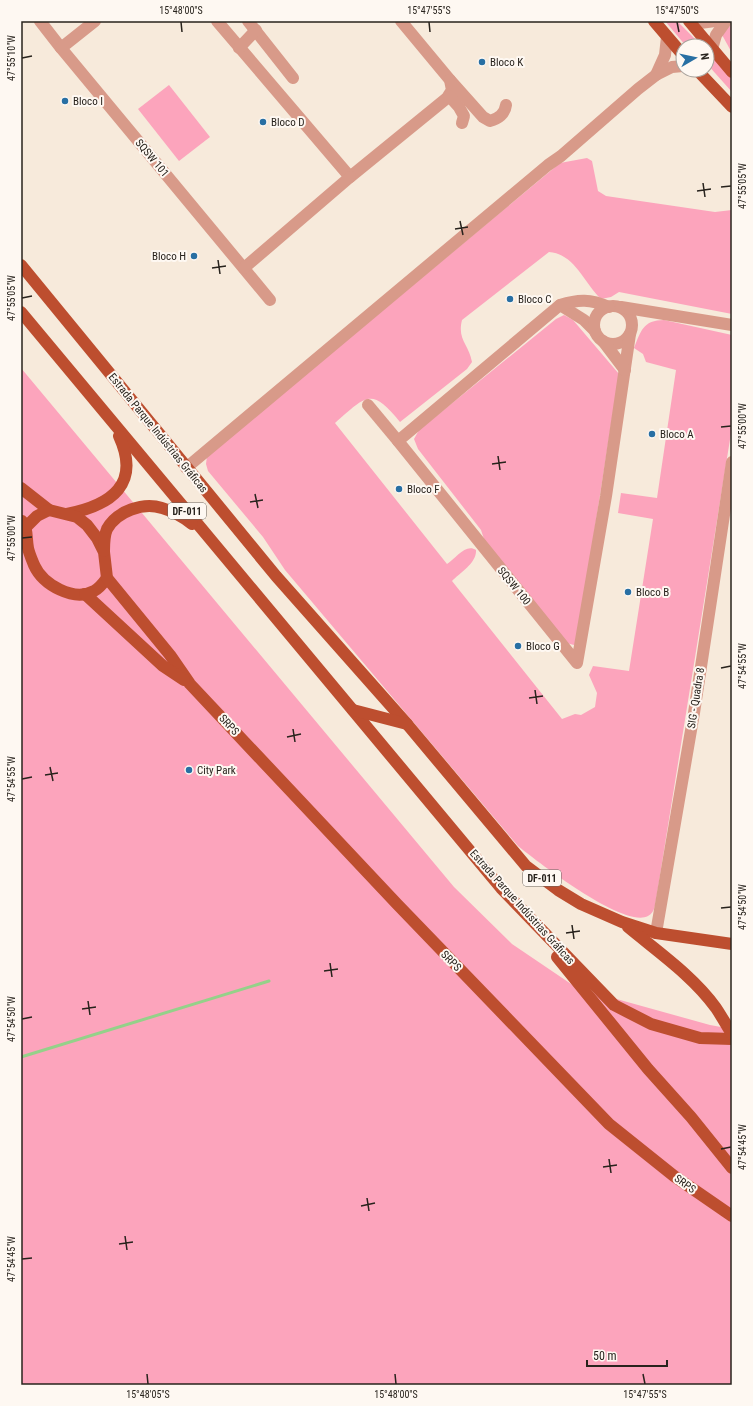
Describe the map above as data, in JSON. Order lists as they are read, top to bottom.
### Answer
{
  "streets": {
    "main road": ["Estrada Parque Indústrias Gráficas", "DF-011", "SRPS"],
    "street": ["SQSW 101", "SQSW 100", "SIG - Quadra 8"]
  },
  "crossings": [
    ["Estrada Parque Indústrias Gráficas", "SIG - Quadra 8"]
  ],
  "places": [
    "Bloco K",
    "Bloco I",
    "Bloco D",
    "Bloco H",
    "Bloco C",
    "Bloco A",
    "Bloco F",
    "Bloco B",
    "Bloco G",
    "City Park"
  ],
  "scale_bar": "50 m",
  "north": "right",
  "coordinates": [
    "15°48'00\"S",
    "15°47'55\"S",
    "15°47'50\"S",
    "47°55'10\"W",
    "47°55'05\"W",
    "47°55'00\"W",
    "47°54'55\"W",
    "47°54'50\"W",
    "47°54'45\"W",
    "15°48'05\"S"
  ]
}
